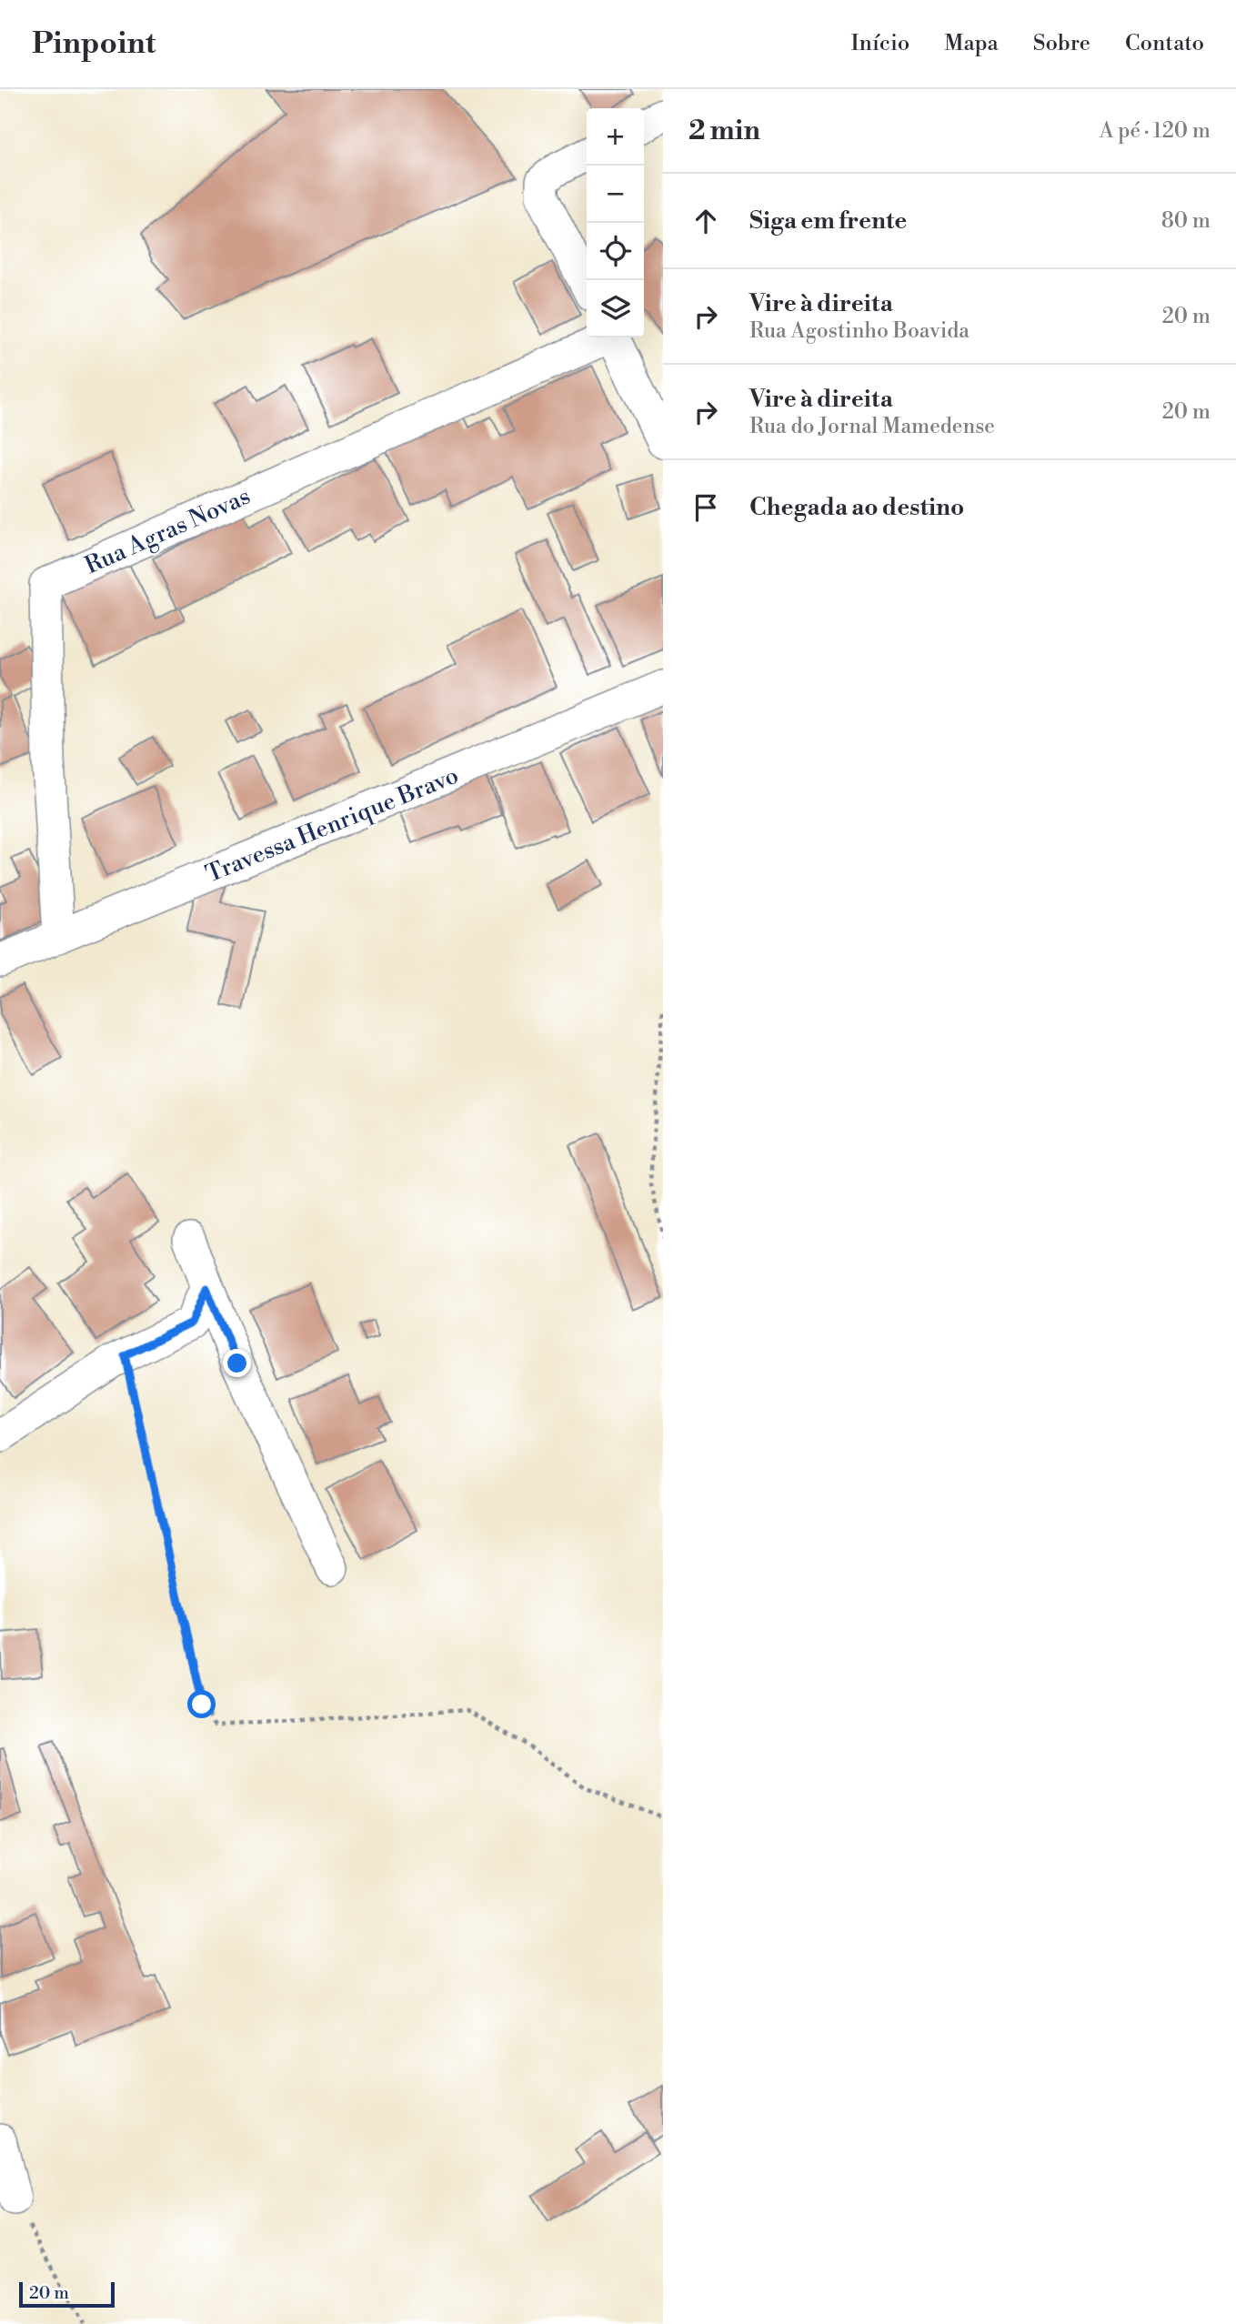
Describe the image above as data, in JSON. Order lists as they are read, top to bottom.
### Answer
{
  "streets": {
    "street": ["Rua Agras Novas", "Travessa Henrique Bravo"]
  },
  "crossings": [
    ["Rua Agras Novas", "Travessa Henrique Bravo"]
  ],
  "scale_bar": "20 m",
  "page": {
    "header": "Pinpoint",
    "nav": [
      "Início",
      "Mapa",
      "Sobre",
      "Contato"
    ],
    "heading": ["2 min", "A pé · 120 m"],
    "map_buttons": ["+", "−"],
    "list": [
      ["Siga em frente", "80 m"],
      ["Vire à direita", "Rua Agostinho Boavida", "20 m"],
      ["Vire à direita", "Rua do Jornal Mamedense", "20 m"],
      "Chegada ao destino"
    ],
    "scale": "20 m"
  }
}
